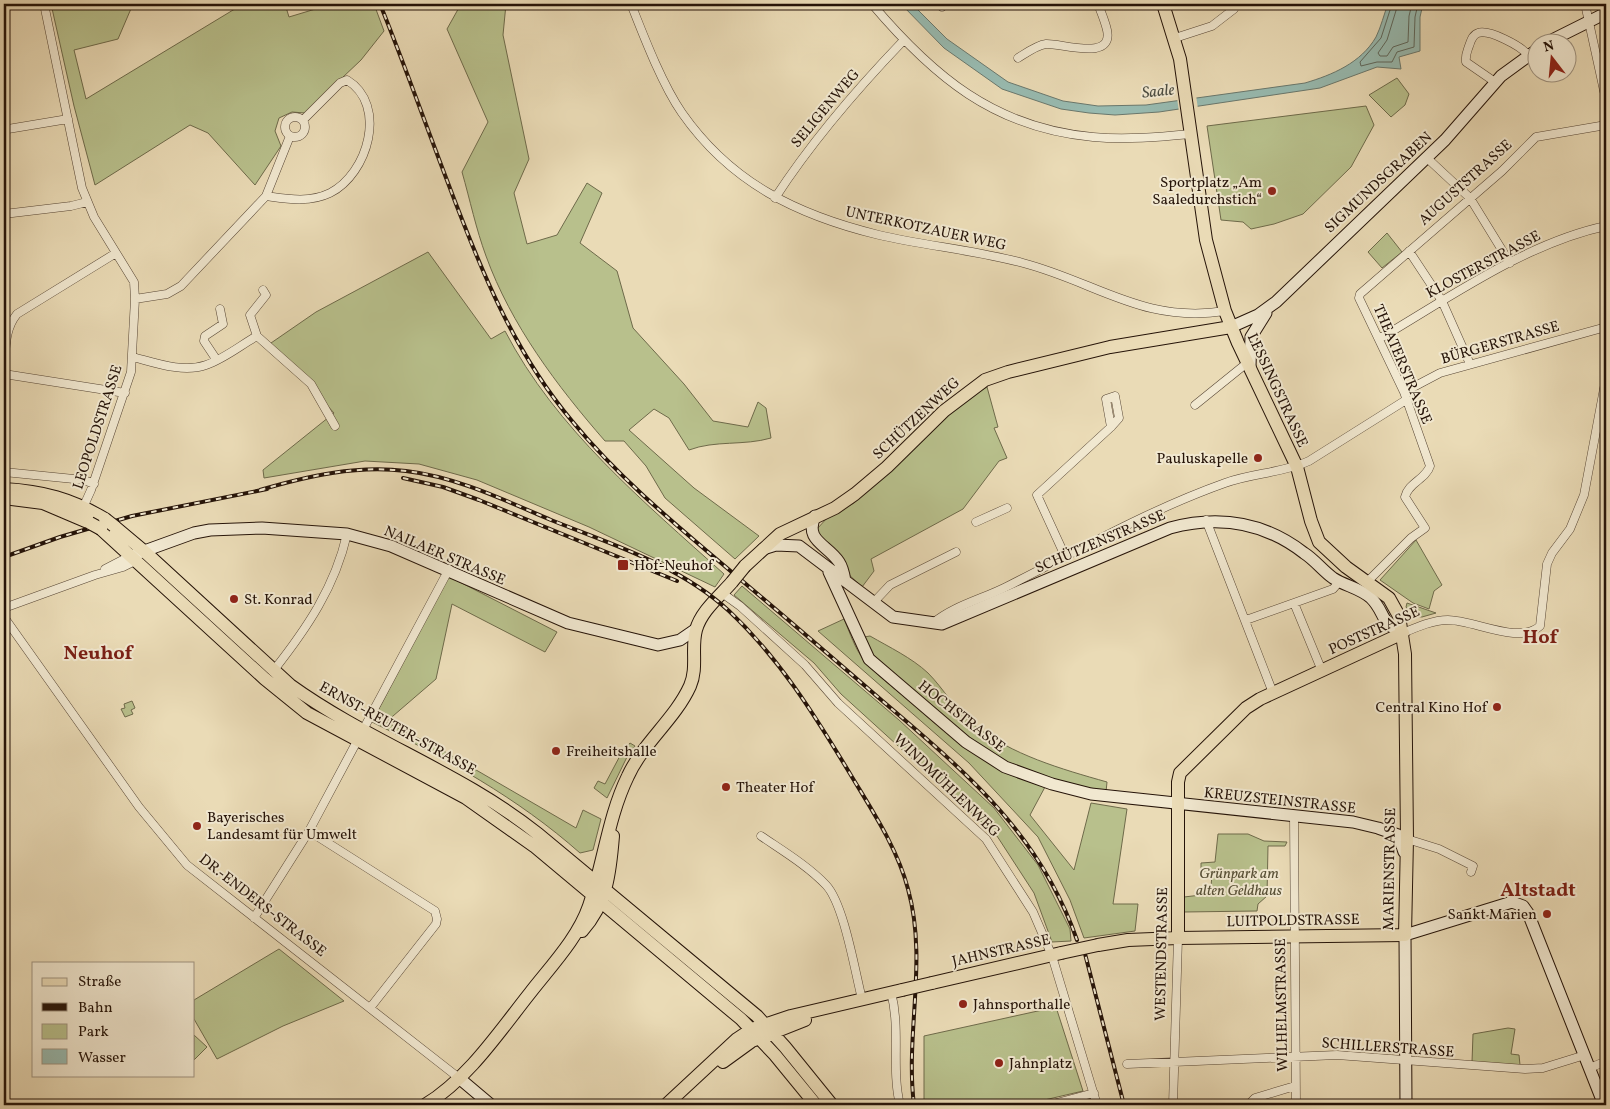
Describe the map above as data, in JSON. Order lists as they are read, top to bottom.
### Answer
{
  "streets": {
    "main road": [
      "LESSINGSTRASSE",
      "SCHÜTZENWEG",
      "POSTSTRASSE",
      "ERNST-REUTER-STRASSE",
      "MARIENSTRASSE",
      "LUITPOLDSTRASSE",
      "JAHNSTRASSE",
      "WESTENDSTRASSE"
    ],
    "street": [
      "SELIGENWEG",
      "SIGMUNDSGRABEN",
      "AUGUSTSTRASSE",
      "UNTERKOTZAUER WEG",
      "KLOSTERSTRASSE",
      "BÜRGERSTRASSE",
      "THEATERSTRASSE",
      "LEOPOLDSTRASSE",
      "SCHÜTZENSTRASSE",
      "NAILAER STRASSE",
      "HOCHSTRASSE",
      "WINDMÜHLENWEG",
      "KREUZSTEINSTRASSE",
      "DR.-ENDERS-STRASSE",
      "WILHELMSTRASSE",
      "SCHILLERSTRASSE"
    ]
  },
  "crossings": [
    ["SELIGENWEG", "UNTERKOTZAUER WEG"],
    ["SIGMUNDSGRABEN", "LESSINGSTRASSE"],
    ["SIGMUNDSGRABEN", "SCHÜTZENWEG"],
    ["AUGUSTSTRASSE", "THEATERSTRASSE"],
    ["UNTERKOTZAUER WEG", "LESSINGSTRASSE"],
    ["KLOSTERSTRASSE", "THEATERSTRASSE"],
    ["BÜRGERSTRASSE", "THEATERSTRASSE"],
    ["BÜRGERSTRASSE", "LESSINGSTRASSE"],
    ["THEATERSTRASSE", "LESSINGSTRASSE"],
    ["THEATERSTRASSE", "SCHÜTZENSTRASSE"],
    ["LESSINGSTRASSE", "SCHÜTZENWEG"],
    ["LESSINGSTRASSE", "SCHÜTZENSTRASSE"],
    ["LESSINGSTRASSE", "POSTSTRASSE"],
    ["LESSINGSTRASSE", "MARIENSTRASSE"],
    ["SCHÜTZENWEG", "SCHÜTZENSTRASSE"],
    ["LEOPOLDSTRASSE", "ERNST-REUTER-STRASSE"],
    ["SCHÜTZENSTRASSE", "HOCHSTRASSE"],
    ["NAILAER STRASSE", "ERNST-REUTER-STRASSE"],
    ["POSTSTRASSE", "HOCHSTRASSE"],
    ["POSTSTRASSE", "KREUZSTEINSTRASSE"],
    ["POSTSTRASSE", "MARIENSTRASSE"],
    ["POSTSTRASSE", "WESTENDSTRASSE"],
    ["HOCHSTRASSE", "KREUZSTEINSTRASSE"],
    ["HOCHSTRASSE", "WESTENDSTRASSE"],
    ["ERNST-REUTER-STRASSE", "JAHNSTRASSE"],
    ["WINDMÜHLENWEG", "JAHNSTRASSE"],
    ["KREUZSTEINSTRASSE", "MARIENSTRASSE"],
    ["KREUZSTEINSTRASSE", "WESTENDSTRASSE"],
    ["KREUZSTEINSTRASSE", "WILHELMSTRASSE"],
    ["MARIENSTRASSE", "LUITPOLDSTRASSE"],
    ["MARIENSTRASSE", "SCHILLERSTRASSE"],
    ["LUITPOLDSTRASSE", "JAHNSTRASSE"],
    ["LUITPOLDSTRASSE", "WESTENDSTRASSE"],
    ["LUITPOLDSTRASSE", "WILHELMSTRASSE"],
    ["LUITPOLDSTRASSE", "SCHILLERSTRASSE"],
    ["JAHNSTRASSE", "WESTENDSTRASSE"],
    ["WESTENDSTRASSE", "SCHILLERSTRASSE"],
    ["WILHELMSTRASSE", "SCHILLERSTRASSE"]
  ],
  "districts": ["Hof", "Neuhof", "Altstadt"],
  "water": ["Saale"],
  "parks": ["Grünpark am alten Geldhaus"],
  "places": {
    "other": [
      "Sportplatz „Am Saaledurchstich“",
      "Pauluskapelle",
      "St. Konrad",
      "Central Kino Hof",
      "Freiheitshalle",
      "Theater Hof",
      "Bayerisches Landesamt für Umwelt",
      "Sankt Marien",
      "Jahnsporthalle",
      "Jahnplatz"
    ],
    "transit": ["Hof-Neuhof"]
  },
  "legend": [
    "Straße",
    "Bahn",
    "Park",
    "Wasser"
  ],
  "north": "top"
}
